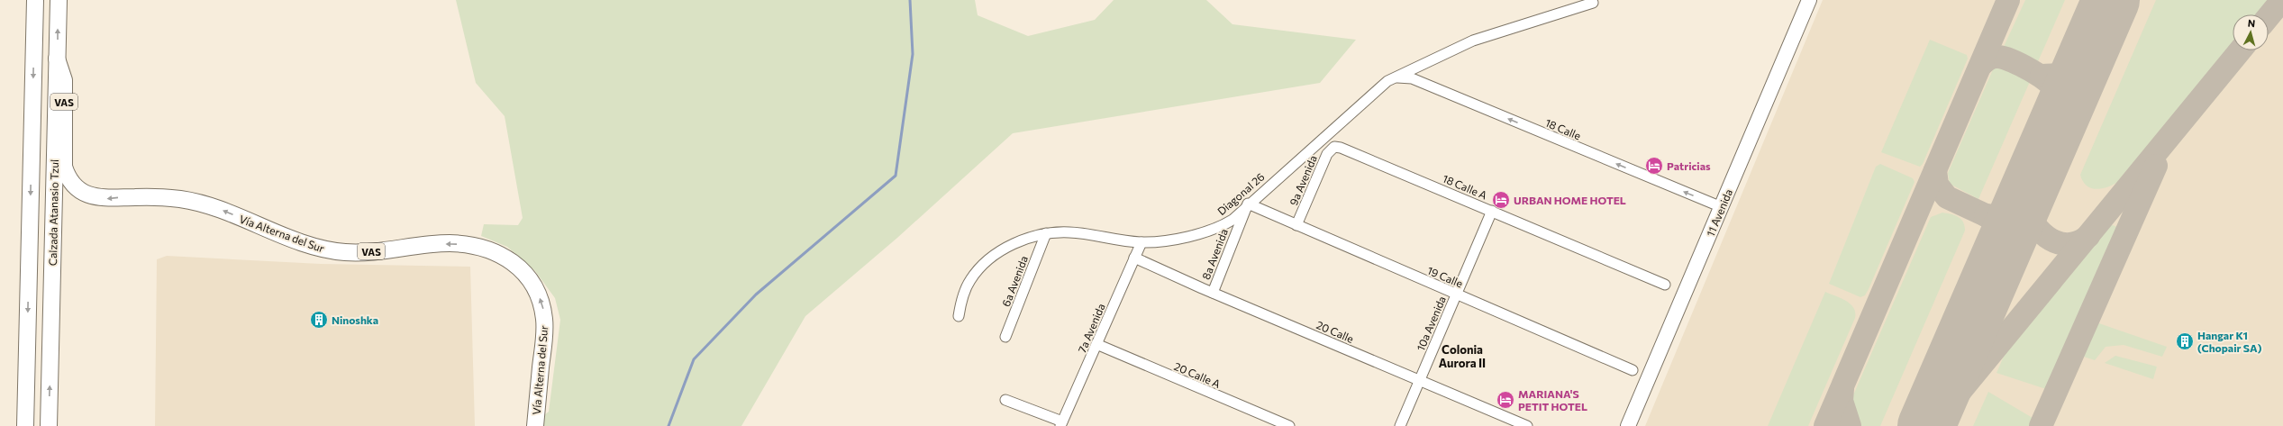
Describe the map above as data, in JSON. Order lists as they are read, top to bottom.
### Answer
{
  "streets": {
    "main road": [
      "VAS",
      "Calzada Atanasio Tzul",
      "11 Avenida",
      "Vía Alterna del Sur"
    ],
    "street": [
      "18 Calle",
      "9a Avenida",
      "18 Calle A",
      "Diagonal 26",
      "8a Avenida",
      "19 Calle",
      "6a Avenida",
      "10a Avenida",
      "7a Avenida",
      "20 Calle",
      "20 Calle A"
    ]
  },
  "crossings": [
    ["18 Calle", "Diagonal 26"],
    ["18 Calle", "11 Avenida"],
    ["9a Avenida", "18 Calle A"],
    ["9a Avenida", "19 Calle"],
    ["18 Calle A", "10a Avenida"],
    ["Diagonal 26", "8a Avenida"],
    ["Diagonal 26", "19 Calle"],
    ["Diagonal 26", "6a Avenida"],
    ["Diagonal 26", "7a Avenida"],
    ["Calzada Atanasio Tzul", "Vía Alterna del Sur"],
    ["8a Avenida", "19 Calle"],
    ["8a Avenida", "20 Calle"],
    ["19 Calle", "10a Avenida"],
    ["10a Avenida", "20 Calle"],
    ["7a Avenida", "20 Calle"],
    ["7a Avenida", "20 Calle A"]
  ],
  "one_way": ["18 Calle"],
  "districts": ["Colonia Aurora II"],
  "places": {
    "hotel": ["Patricias", "URBAN HOME HOTEL", "MARIANA'S PETIT HOTEL"],
    "building": ["Ninoshka", "Hangar K1 (Chopair SA)"]
  },
  "north": "top"
}
